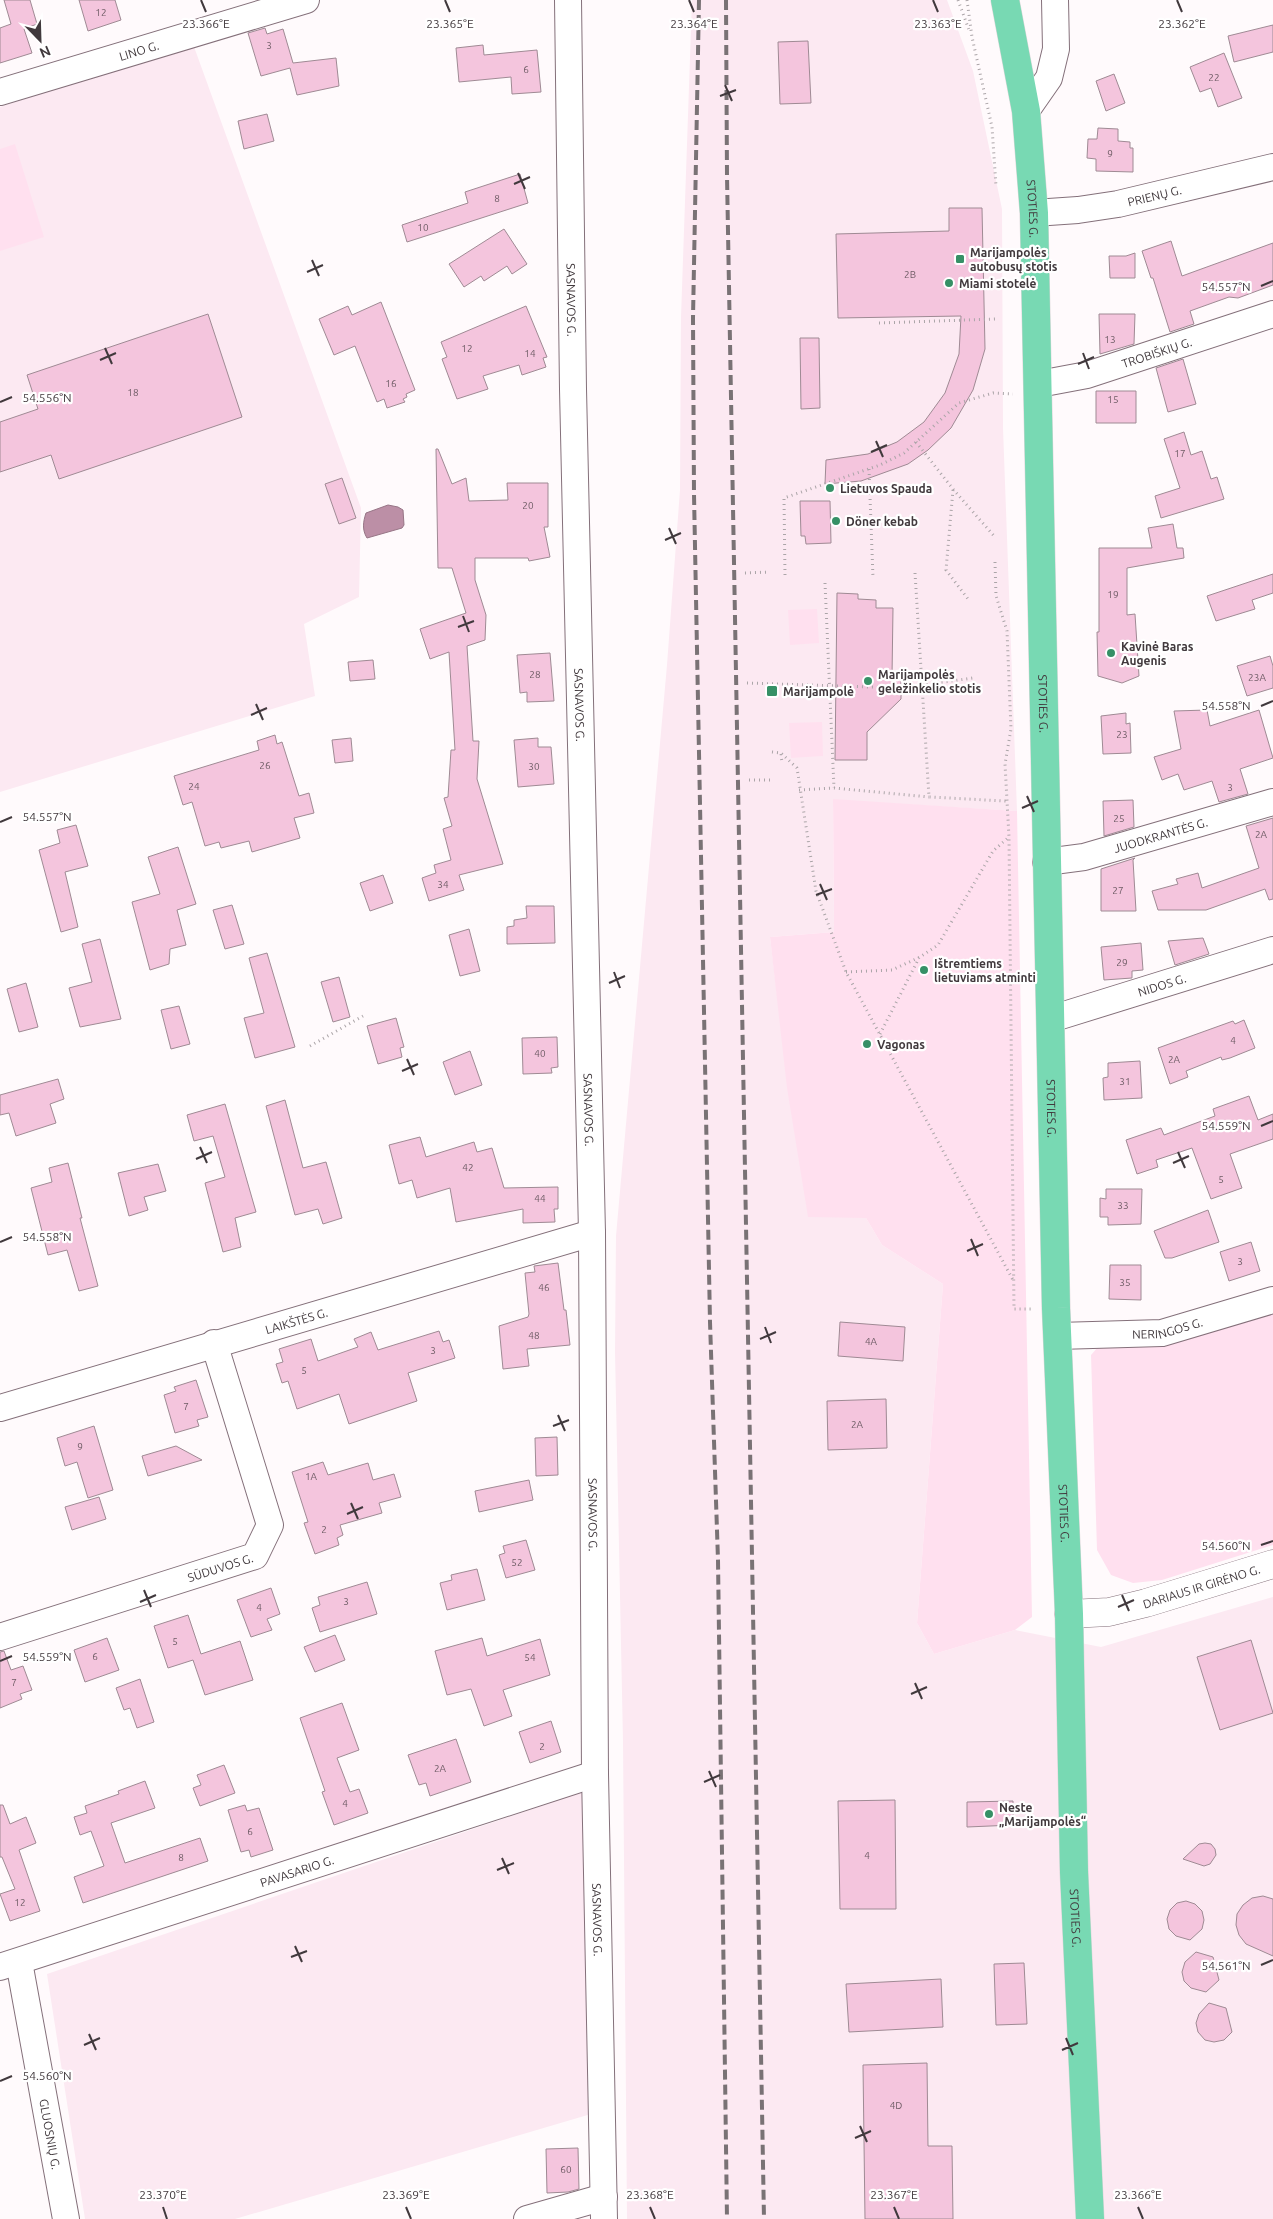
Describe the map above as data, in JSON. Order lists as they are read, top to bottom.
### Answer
{
  "streets": {
    "main road": ["STOTIES G."],
    "street": [
      "LINO G.",
      "PRIENŲ G.",
      "SASNAVOS G.",
      "TROBIŠKIŲ G.",
      "JUODKRANTĖS G.",
      "NIDOS G.",
      "LAIKŠTĖS G.",
      "NERINGOS G.",
      "SŪDUVOS G.",
      "DARIAUS IR GIRĖNO G.",
      "PAVASARIO G.",
      "GLUOSNIŲ G."
    ]
  },
  "crossings": [
    ["PRIENŲ G.", "STOTIES G."],
    ["STOTIES G.", "TROBIŠKIŲ G."],
    ["STOTIES G.", "JUODKRANTĖS G."],
    ["STOTIES G.", "NIDOS G."],
    ["STOTIES G.", "NERINGOS G."],
    ["STOTIES G.", "DARIAUS IR GIRĖNO G."],
    ["SASNAVOS G.", "LAIKŠTĖS G."],
    ["SASNAVOS G.", "PAVASARIO G."],
    ["LAIKŠTĖS G.", "SŪDUVOS G."],
    ["PAVASARIO G.", "GLUOSNIŲ G."]
  ],
  "places": {
    "transit": ["Marijampolės autobusų stotis", "Marijampolė"],
    "other": [
      "Miami stotelė",
      "Lietuvos Spauda",
      "Döner kebab",
      "Kavinė Baras Augenis",
      "Marijampolės geležinkelio stotis",
      "Ištremtiems lietuviams atminti",
      "Vagonas",
      "Neste „Marijampolės“"
    ]
  },
  "house_numbers": [
    "12",
    "3",
    "6",
    "22",
    "9",
    "8",
    "10",
    "2B",
    "13",
    "12",
    "14",
    "16",
    "18",
    "15",
    "17",
    "20",
    "19",
    "28",
    "23A",
    "23",
    "26",
    "30",
    "24",
    "3",
    "25",
    "2A",
    "34",
    "27",
    "29",
    "4",
    "40",
    "2A",
    "31",
    "42",
    "5",
    "44",
    "33",
    "3",
    "35",
    "46",
    "48",
    "4A",
    "3",
    "5",
    "7",
    "2A",
    "9",
    "1A",
    "2",
    "52",
    "3",
    "4",
    "5",
    "6",
    "54",
    "7",
    "2",
    "2A",
    "4",
    "6",
    "4",
    "8",
    "12",
    "4D",
    "60"
  ],
  "north": "bottom right",
  "coordinates": [
    "23.366°E",
    "23.365°E",
    "23.364°E",
    "23.363°E",
    "23.362°E",
    "54.557°N",
    "54.556°N",
    "54.558°N",
    "54.559°N",
    "54.560°N",
    "54.561°N",
    "23.370°E",
    "23.369°E",
    "23.368°E",
    "23.367°E"
  ]
}
